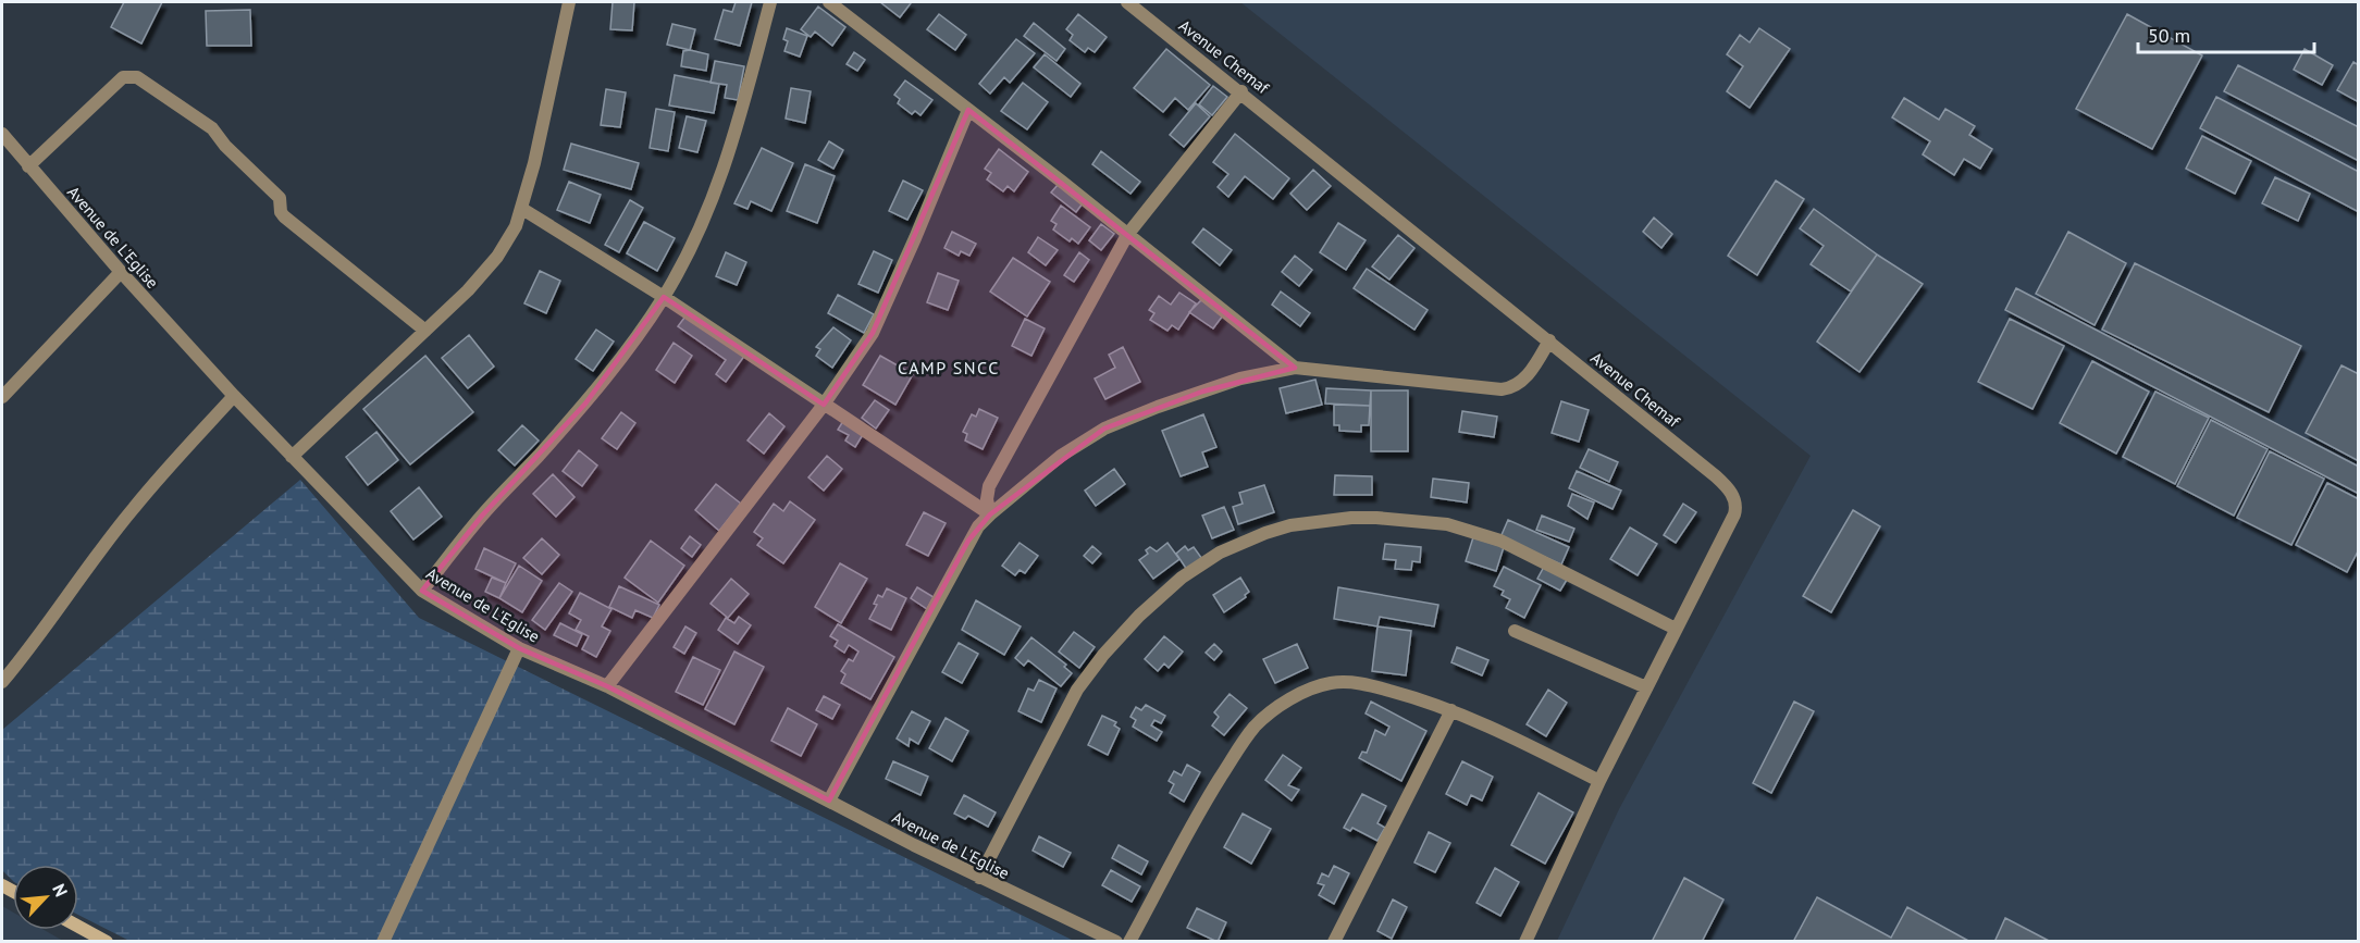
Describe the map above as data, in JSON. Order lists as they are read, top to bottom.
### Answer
{
  "streets": {
    "street": ["Avenue Chemaf", "Avenue de L'Eglise"]
  },
  "districts": ["CAMP SNCC"],
  "scale_bar": "50 m",
  "north": "top right"
}
